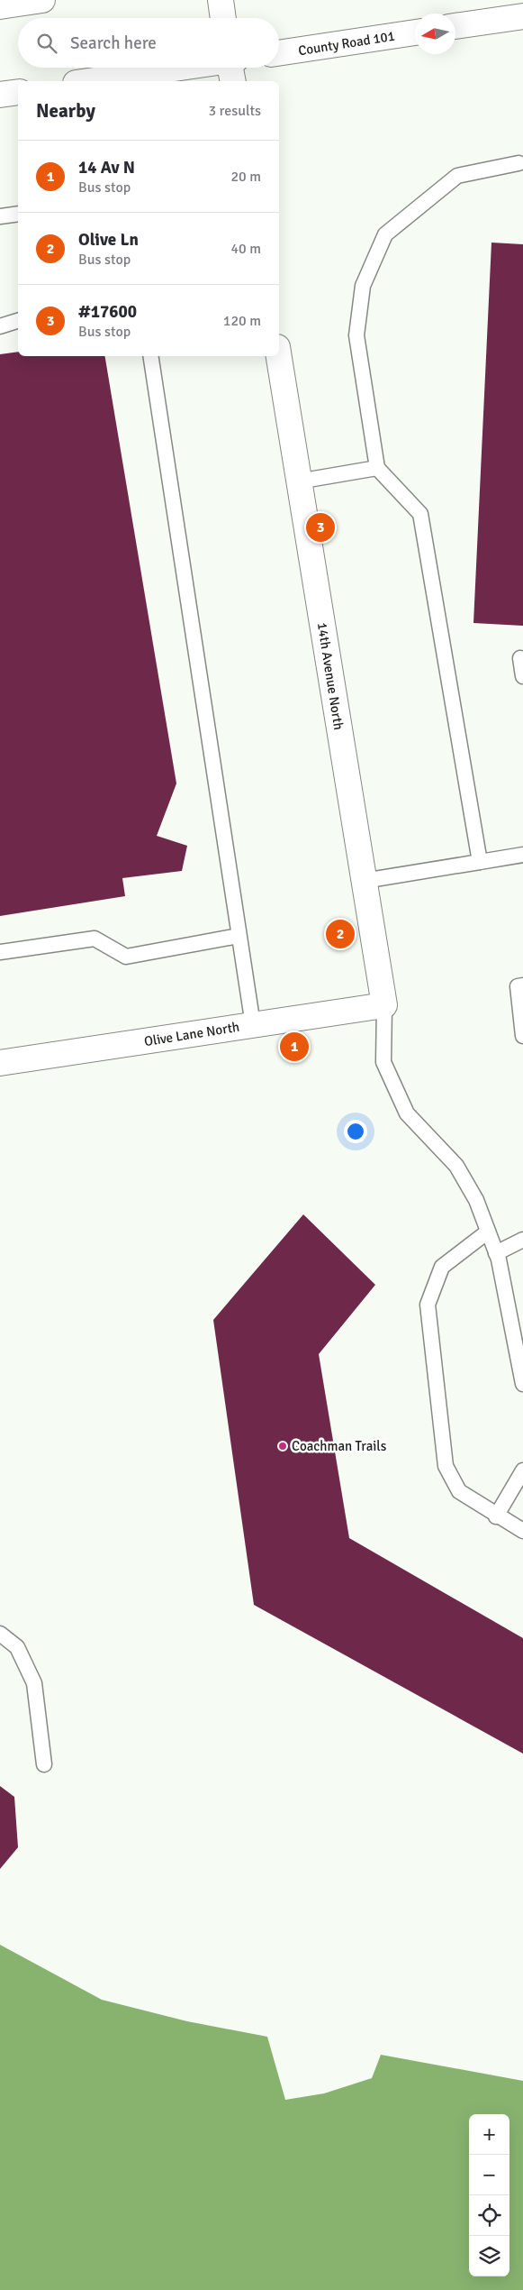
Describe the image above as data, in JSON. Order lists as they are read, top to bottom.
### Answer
{
  "streets": {
    "street": ["County Road 101", "14th Avenue North", "Olive Lane North"]
  },
  "crossings": [
    ["14th Avenue North", "Olive Lane North"]
  ],
  "places": ["Coachman Trails"],
  "north": "left",
  "page": {
    "search": "Search here",
    "heading": ["Nearby", "3 results"],
    "list": [
      {
        "mark": "1",
        "name": "14 Av N",
        "note": "Bus stop",
        "value": "20 m"
      },
      {
        "mark": "2",
        "name": "Olive Ln",
        "note": "Bus stop",
        "value": "40 m"
      },
      {
        "mark": "3",
        "name": "#17600",
        "note": "Bus stop",
        "value": "120 m"
      }
    ],
    "pins": ["3", "2", "1"],
    "map_buttons": ["+", "−"]
  }
}
